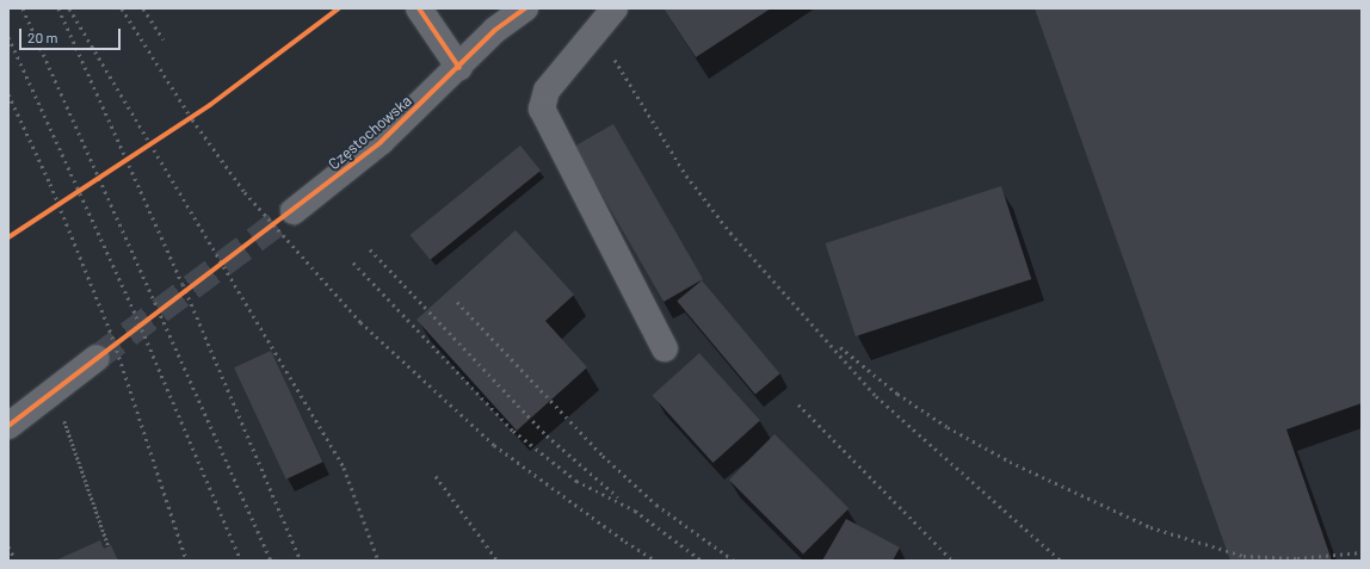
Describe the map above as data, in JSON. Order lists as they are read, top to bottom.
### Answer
{
  "streets": {
    "street": ["Częstochowska"]
  },
  "scale_bar": "20 m"
}
